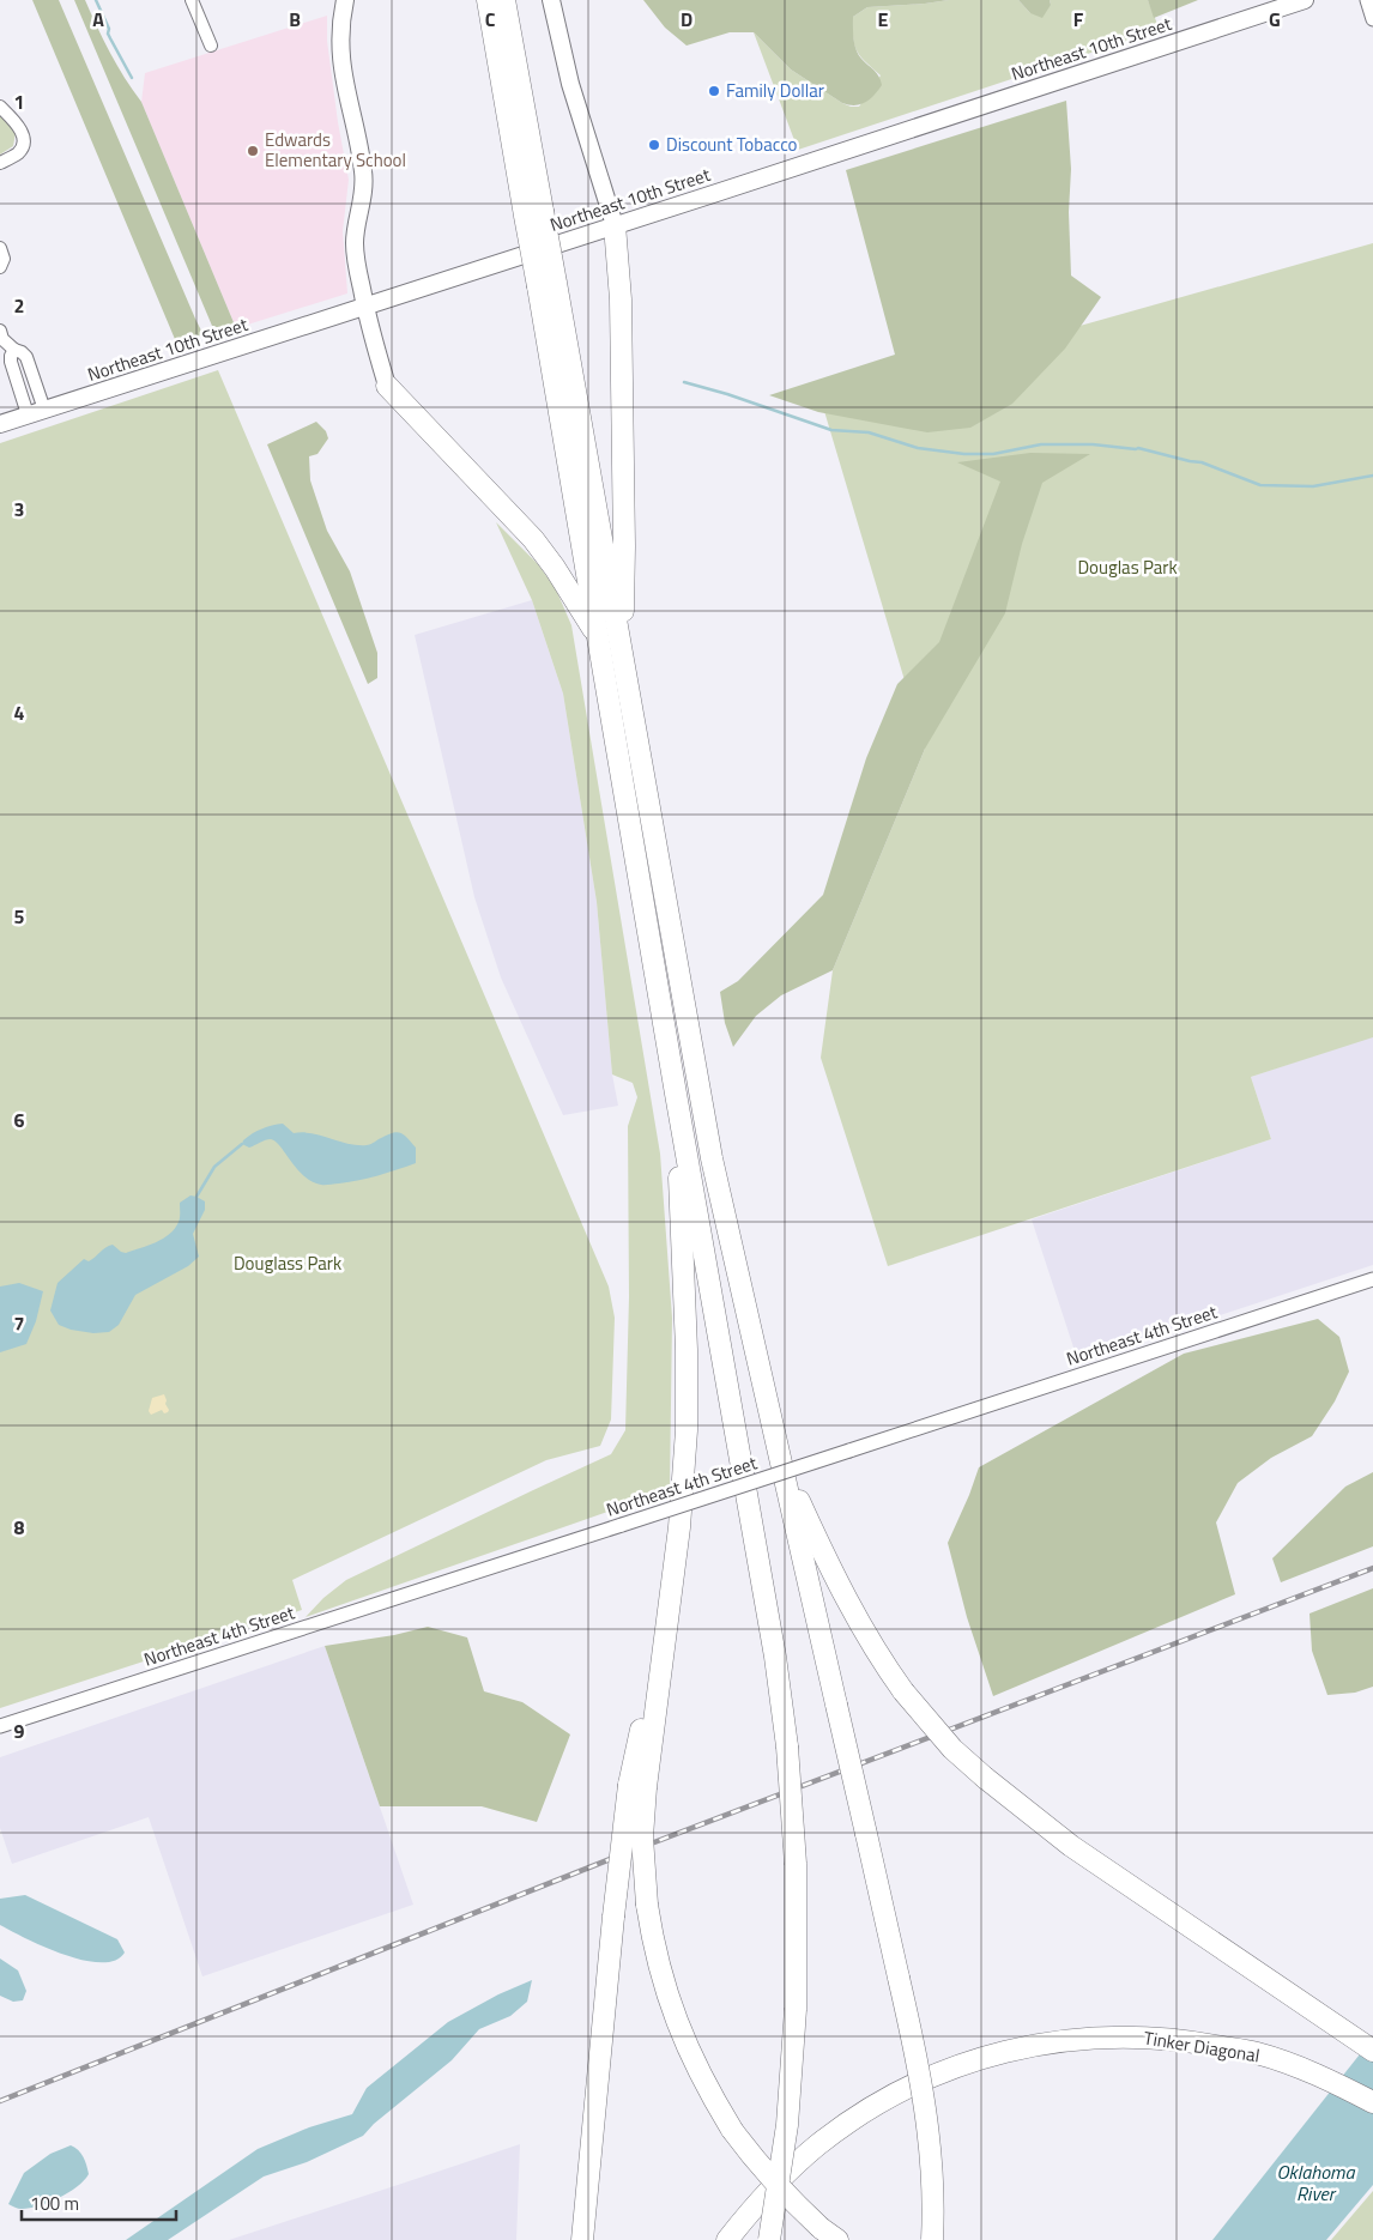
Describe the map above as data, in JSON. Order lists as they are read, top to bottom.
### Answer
{
  "streets": {
    "highway": ["Tinker Diagonal"],
    "main road": ["Northeast 10th Street"],
    "street": ["Northeast 4th Street"]
  },
  "water": ["Oklahoma River"],
  "parks": ["Douglas Park", "Douglass Park"],
  "places": ["Family Dollar", "Discount Tobacco", "Edwards Elementary School"],
  "scale_bar": "100 m",
  "grid": {
    "columns": [
      "A",
      "B",
      "C",
      "D",
      "E",
      "F",
      "G"
    ],
    "rows": [
      "1",
      "2",
      "3",
      "4",
      "5",
      "6",
      "7",
      "8",
      "9"
    ]
  }
}
